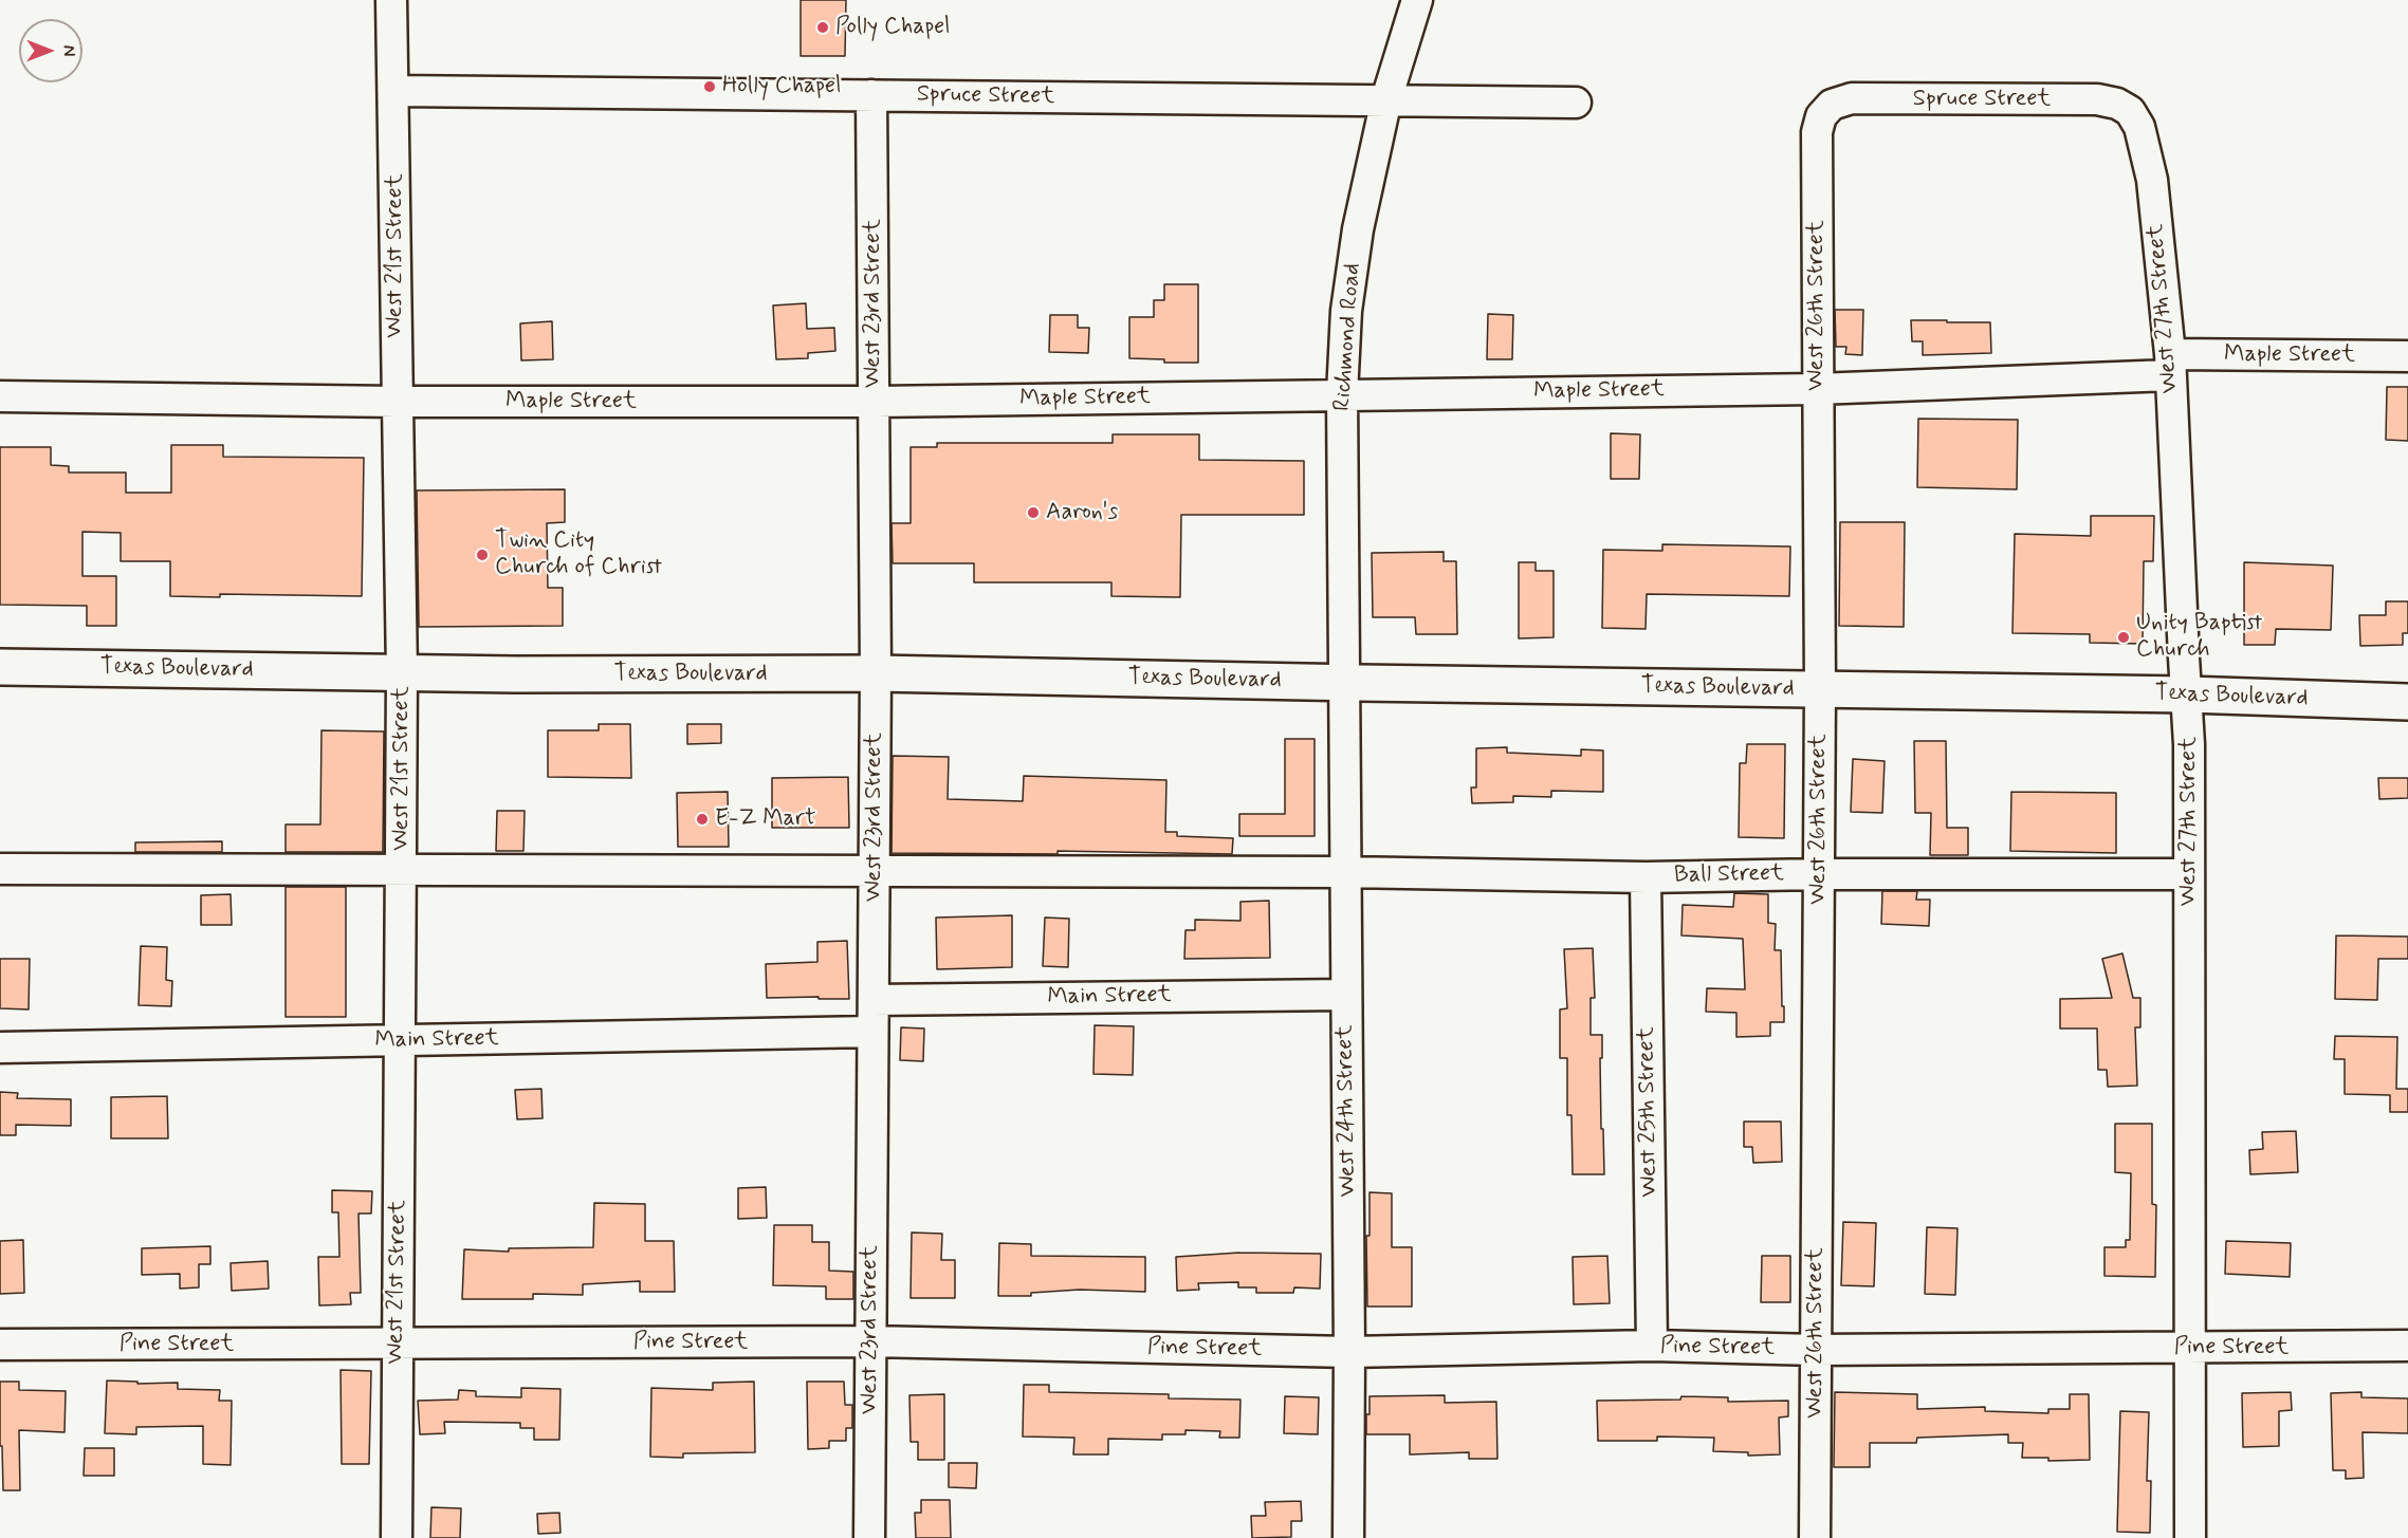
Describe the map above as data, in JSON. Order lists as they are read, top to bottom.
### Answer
{
  "streets": {
    "main road": ["Texas Boulevard"],
    "street": [
      "Spruce Street",
      "West 21st Street",
      "West 23rd Street",
      "West 26th Street",
      "West 27th Street",
      "Richmond Road",
      "Maple Street",
      "Ball Street",
      "Main Street",
      "West 24th Street",
      "West 25th Street",
      "Pine Street"
    ]
  },
  "crossings": [
    ["Spruce Street", "West 21st Street"],
    ["Spruce Street", "West 23rd Street"],
    ["Spruce Street", "West 26th Street"],
    ["Spruce Street", "West 27th Street"],
    ["Spruce Street", "Richmond Road"],
    ["West 21st Street", "Maple Street"],
    ["West 21st Street", "Texas Boulevard"],
    ["West 21st Street", "Ball Street"],
    ["West 21st Street", "Main Street"],
    ["West 21st Street", "Pine Street"],
    ["West 23rd Street", "Maple Street"],
    ["West 23rd Street", "Texas Boulevard"],
    ["West 23rd Street", "Ball Street"],
    ["West 23rd Street", "Main Street"],
    ["West 23rd Street", "Pine Street"],
    ["West 26th Street", "Maple Street"],
    ["West 26th Street", "Texas Boulevard"],
    ["West 26th Street", "Ball Street"],
    ["West 26th Street", "Pine Street"],
    ["West 27th Street", "Maple Street"],
    ["West 27th Street", "Texas Boulevard"],
    ["West 27th Street", "Ball Street"],
    ["West 27th Street", "Pine Street"],
    ["Richmond Road", "Maple Street"],
    ["Richmond Road", "Texas Boulevard"],
    ["Richmond Road", "West 24th Street"],
    ["Texas Boulevard", "West 24th Street"],
    ["Ball Street", "West 24th Street"],
    ["Ball Street", "West 25th Street"],
    ["Main Street", "West 24th Street"],
    ["West 24th Street", "Pine Street"],
    ["West 25th Street", "Pine Street"]
  ],
  "places": [
    "Polly Chapel",
    "Holly Chapel",
    "Aaron's",
    "Twin City Church of Christ",
    "Unity Baptist Church",
    "E-Z Mart"
  ],
  "north": "right"
}
